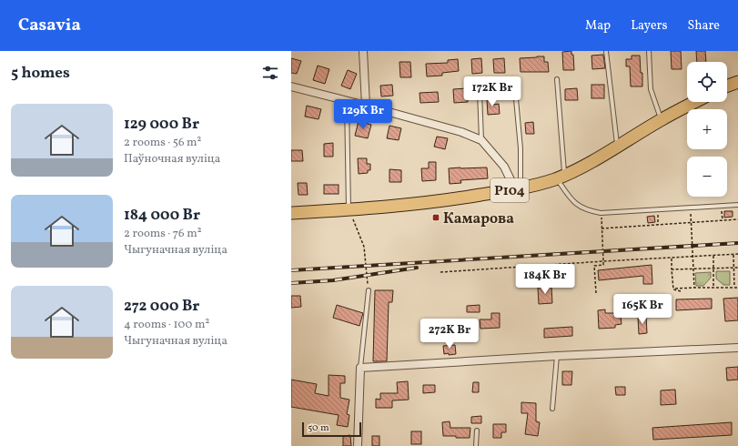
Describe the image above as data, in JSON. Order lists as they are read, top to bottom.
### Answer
{
  "streets": {
    "main road": ["Р104"]
  },
  "places": {
    "transit": ["Камарова"]
  },
  "scale_bar": "50 m",
  "page": {
    "header": "Casavia",
    "nav": ["Map", "Layers", "Share"],
    "heading": "5 homes",
    "map_buttons": ["+", "−"],
    "price": [
      "172K Br",
      "129K Br",
      "184K Br",
      "165K Br",
      "272K Br"
    ],
    "list": [
      {
        "name": "129 000 Br",
        "note": "2 rooms · 56 m² · Паўночная вуліца"
      },
      {
        "name": "184 000 Br",
        "note": "2 rooms · 76 m² · Чыгуначная вуліца"
      },
      {
        "name": "272 000 Br",
        "note": "4 rooms · 100 m² · Чыгуначная вуліца"
      }
    ],
    "scale": "50 m"
  }
}
